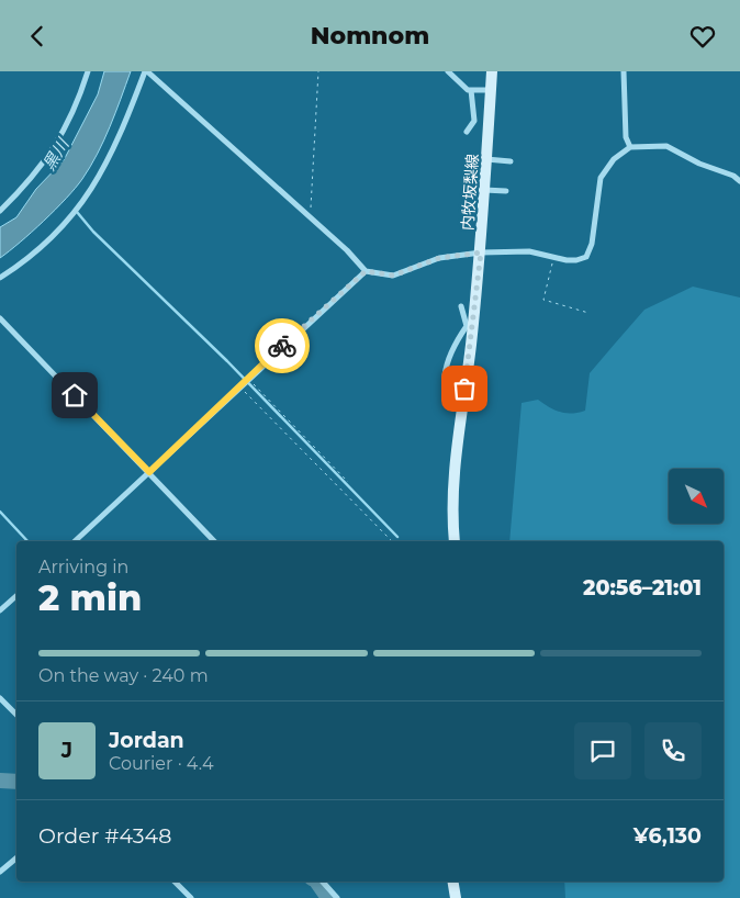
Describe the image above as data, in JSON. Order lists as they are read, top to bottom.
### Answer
{
  "streets": {
    "main road": ["内牧坂梨線"]
  },
  "water": ["黒川"],
  "north": "bottom right",
  "page": {
    "header": "Nomnom",
    "heading": ["2 min", "Arriving in", "20:56–21:01"],
    "panel": [
      "Jordan",
      "Courier · 4.4",
      "Order #4348",
      "¥6,130"
    ],
    "bar": "On the way · 240 m",
    "round": "J"
  }
}
